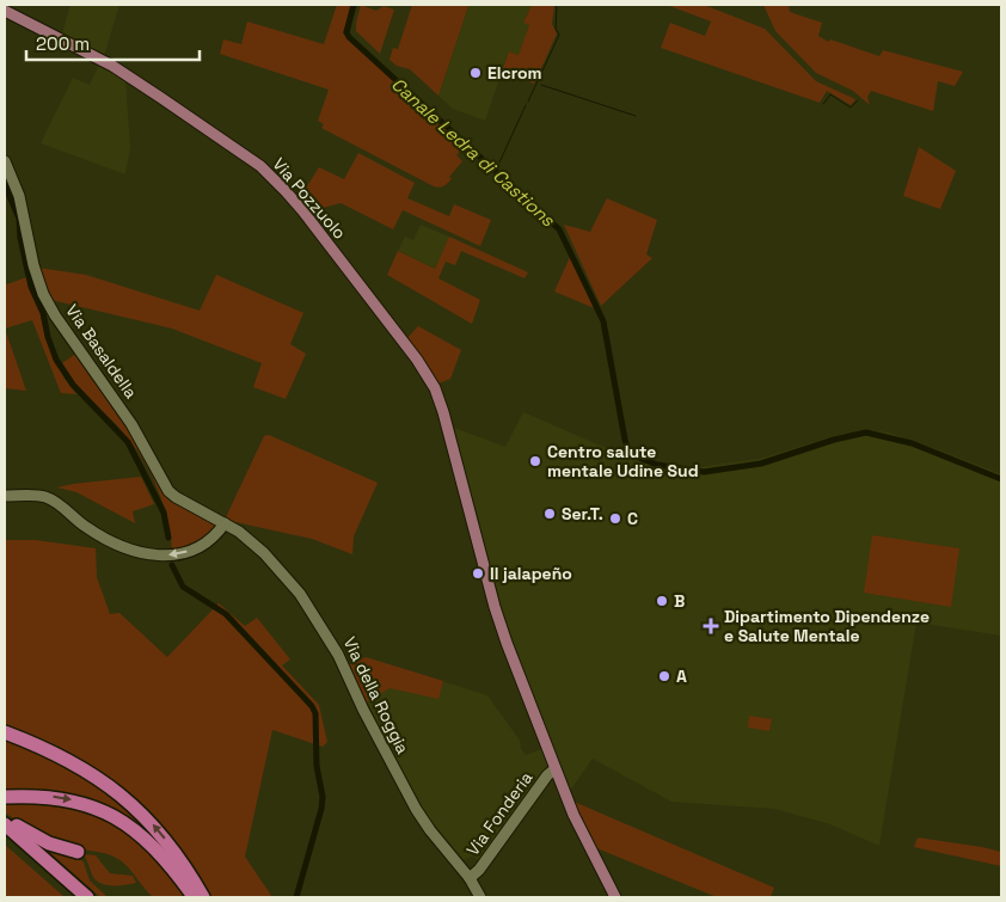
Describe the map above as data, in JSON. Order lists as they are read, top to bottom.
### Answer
{
  "streets": {
    "main road": ["Via Pozzuolo"],
    "street": ["Via Basaldella", "Via della Roggia", "Via Fonderia"]
  },
  "crossings": [
    ["Via Pozzuolo", "Via Fonderia"],
    ["Via Basaldella", "Via della Roggia"],
    ["Via della Roggia", "Via Fonderia"]
  ],
  "water": ["Canale Ledra di Castions"],
  "places": {
    "other": [
      "Elcrom",
      "Centro salute mentale Udine Sud",
      "Ser.T.",
      "C",
      "Il jalapeño",
      "B",
      "A"
    ],
    "health": ["Dipartimento Dipendenze e Salute Mentale"]
  },
  "scale_bar": "200 m"
}
